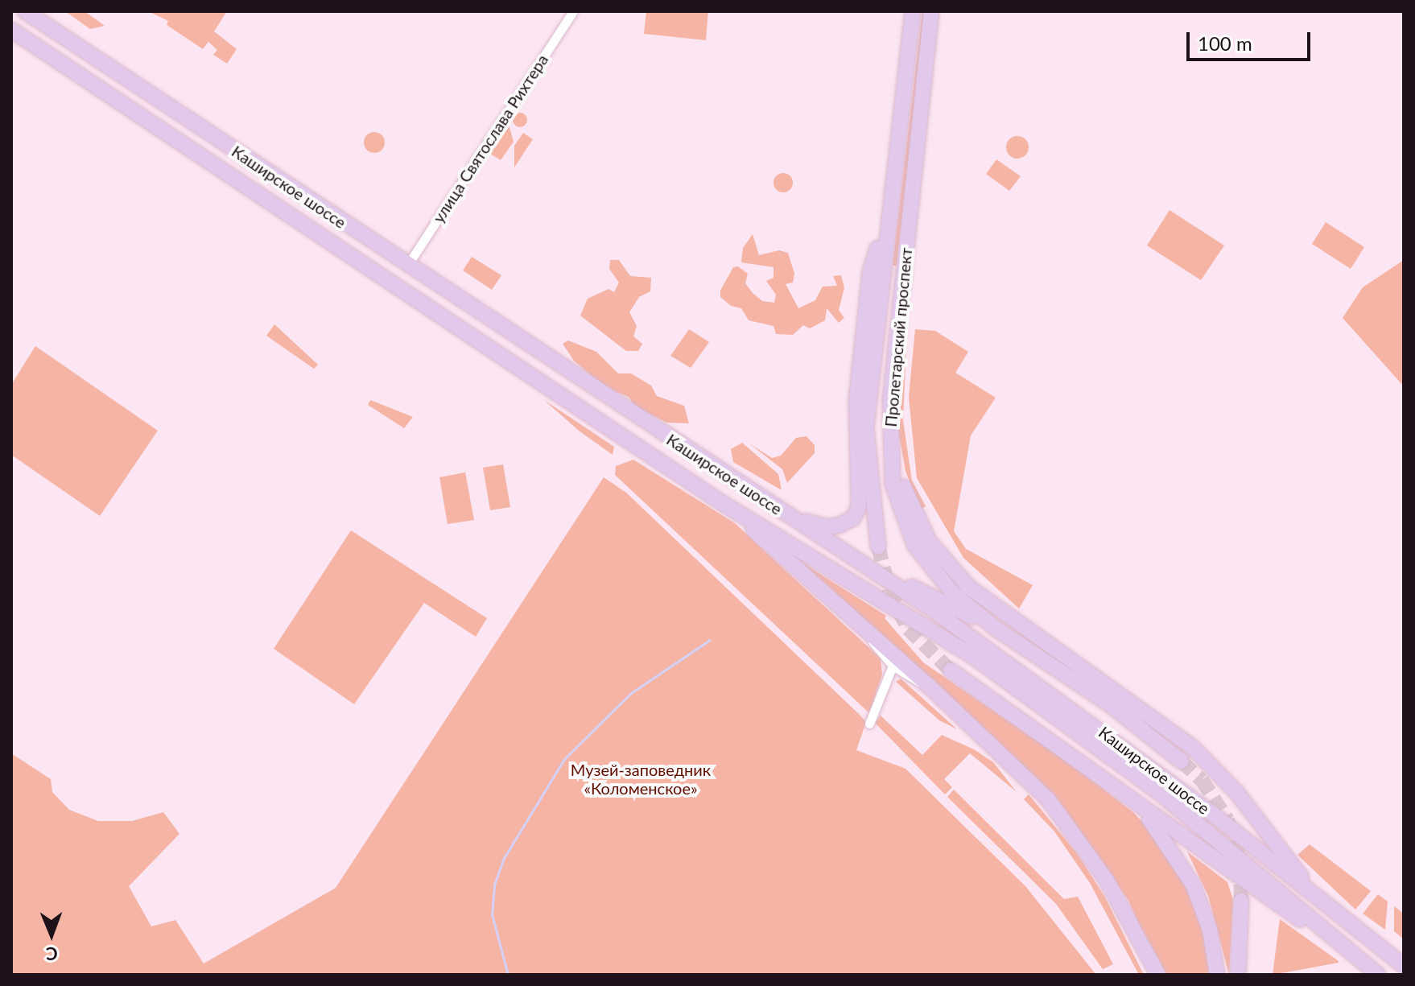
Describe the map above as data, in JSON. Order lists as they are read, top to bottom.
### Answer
{
  "streets": {
    "main road": ["Каширское шоссе", "Пролетарский проспект"],
    "street": ["улица Святослава Рихтера"]
  },
  "crossings": [
    ["улица Святослава Рихтера", "Каширское шоссе"],
    ["Каширское шоссе", "Пролетарский проспект"]
  ],
  "parks": ["Музей-заповедник «Коломенское»"],
  "scale_bar": "100 m",
  "north": "bottom"
}
